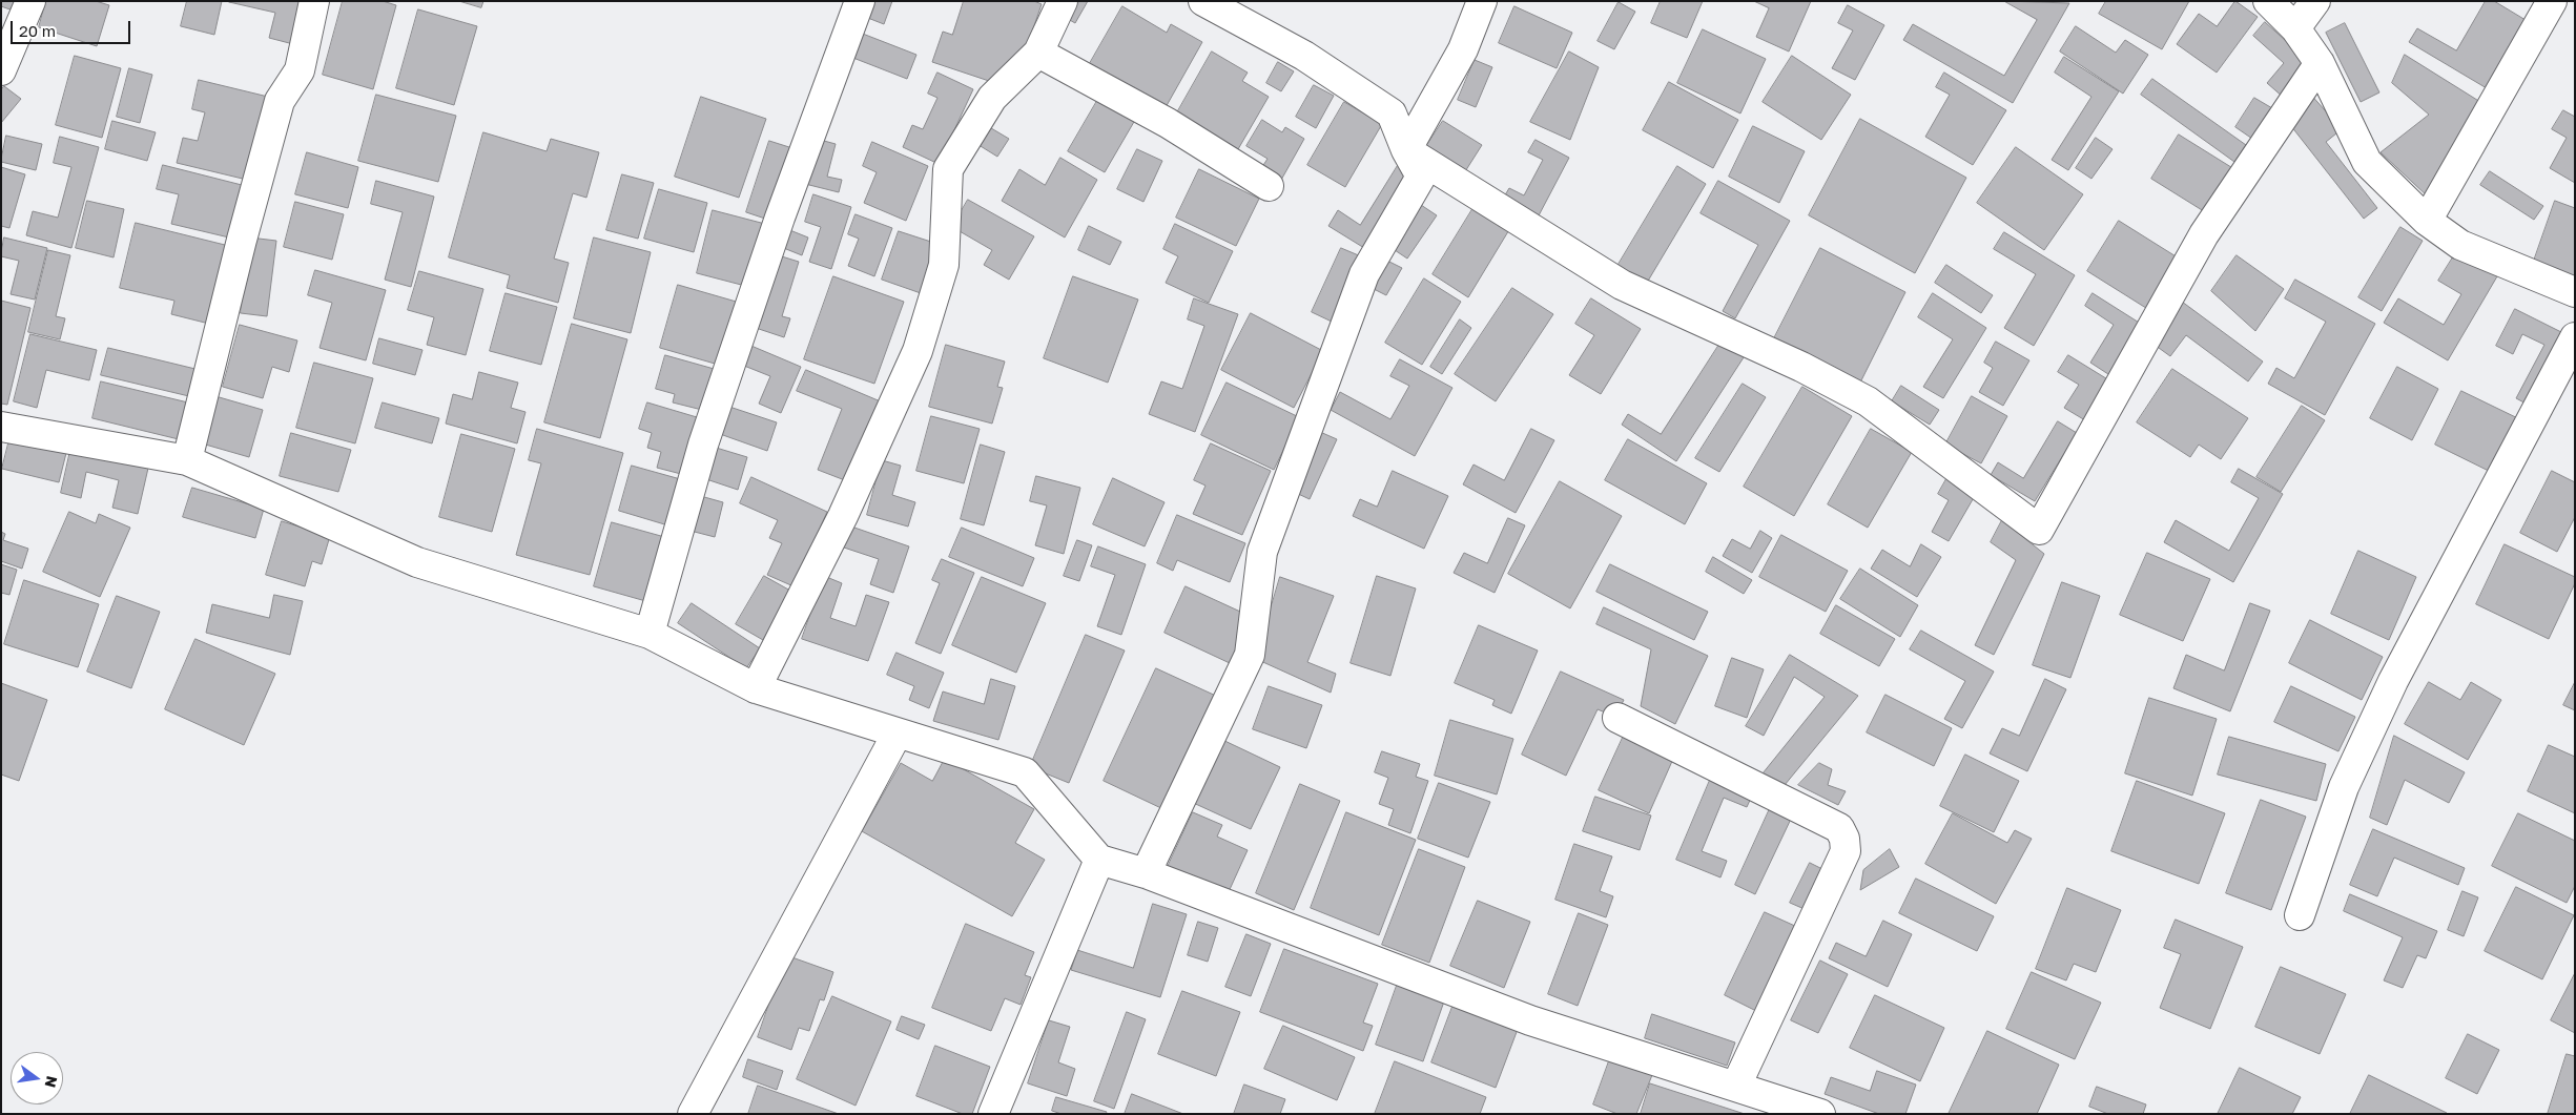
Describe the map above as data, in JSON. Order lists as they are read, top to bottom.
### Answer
{
  "scale_bar": "20 m",
  "north": "right"
}
